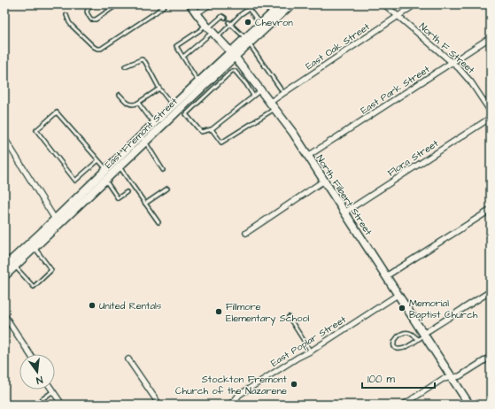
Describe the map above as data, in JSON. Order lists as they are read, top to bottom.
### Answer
{
  "streets": {
    "main road": ["East Fremont Street", "North Filbert Street"],
    "street": [
      "East Oak Street",
      "North F Street",
      "East Park Street",
      "Flora Street",
      "East Poplar Street"
    ]
  },
  "crossings": [
    ["East Oak Street", "North F Street"],
    ["East Oak Street", "North Filbert Street"],
    ["North F Street", "East Park Street"],
    ["East Park Street", "North Filbert Street"],
    ["East Fremont Street", "North Filbert Street"],
    ["Flora Street", "North Filbert Street"],
    ["North Filbert Street", "East Poplar Street"]
  ],
  "places": [
    "Chevron",
    "United Rentals",
    "Memorial Baptist Church",
    "Fillmore Elementary School",
    "Stockton Fremont Church of the Nazarene"
  ],
  "scale_bar": "100 m",
  "north": "bottom"
}
